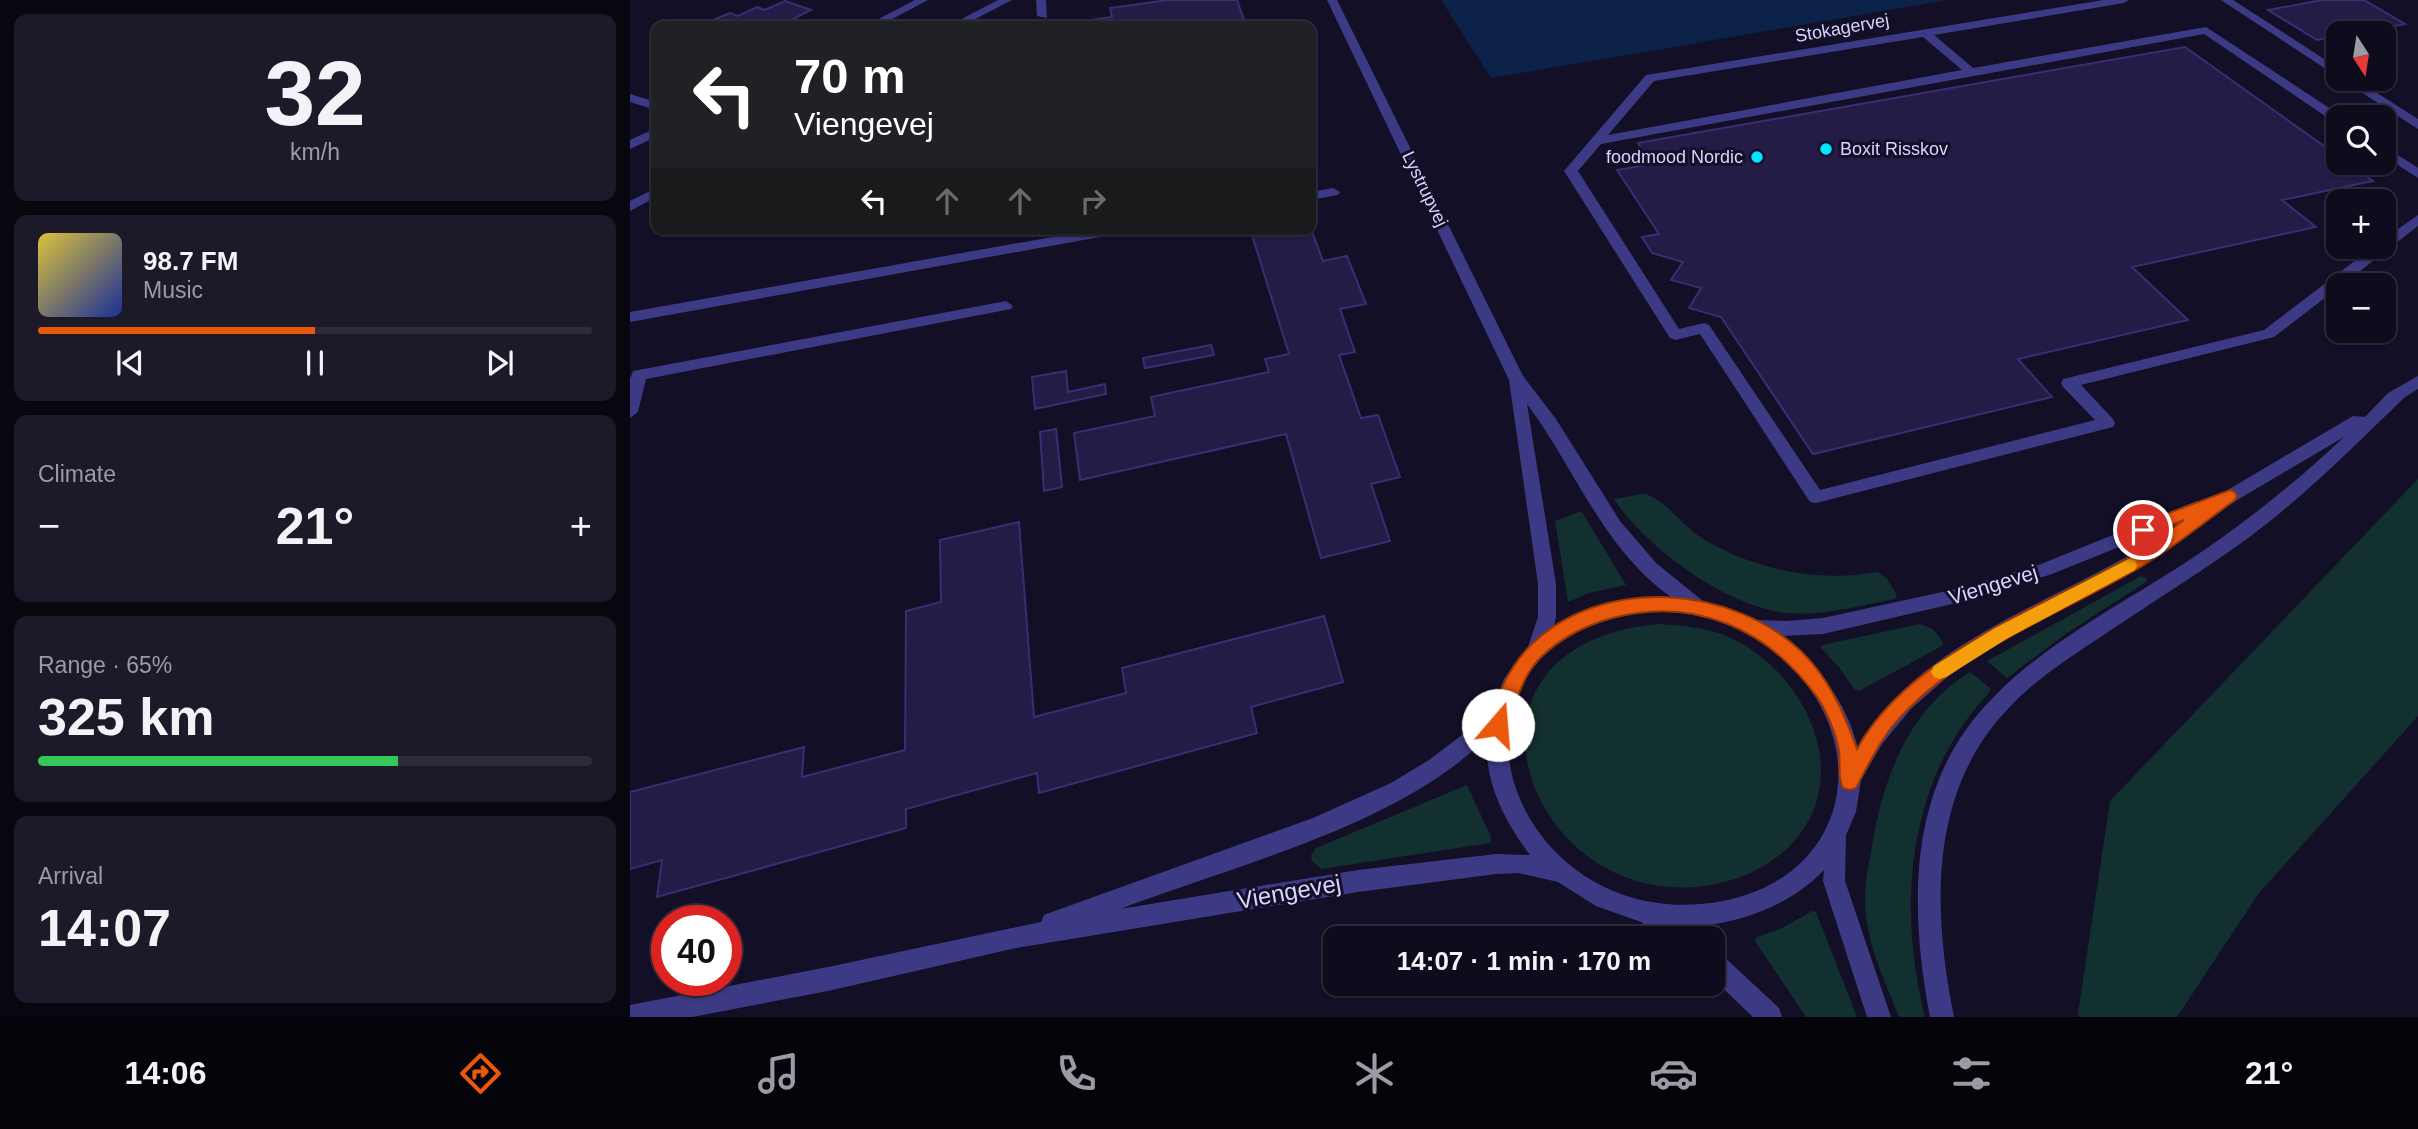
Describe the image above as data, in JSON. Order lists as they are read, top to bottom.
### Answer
{
  "streets": {
    "street": ["Stokagervej", "Lystrupvej", "Viengevej"]
  },
  "places": ["Boxit Risskov", "foodmood Nordic"],
  "north": "bottom",
  "page": {
    "tile": [
      ["32", "km/h"],
      "Climate",
      ["Range · 65%", "325 km"],
      ["Arrival", "14:07"]
    ],
    "map_buttons": ["+", "−"],
    "turn": ["70 m", "Viengevej"],
    "song": ["98.7 FM", "Music"],
    "heat": ["−", "21°", "+"],
    "limit": "40",
    "trip": "14:07 · 1 min · 170 m",
    "tabs": ["14:06", "21°"]
  }
}
